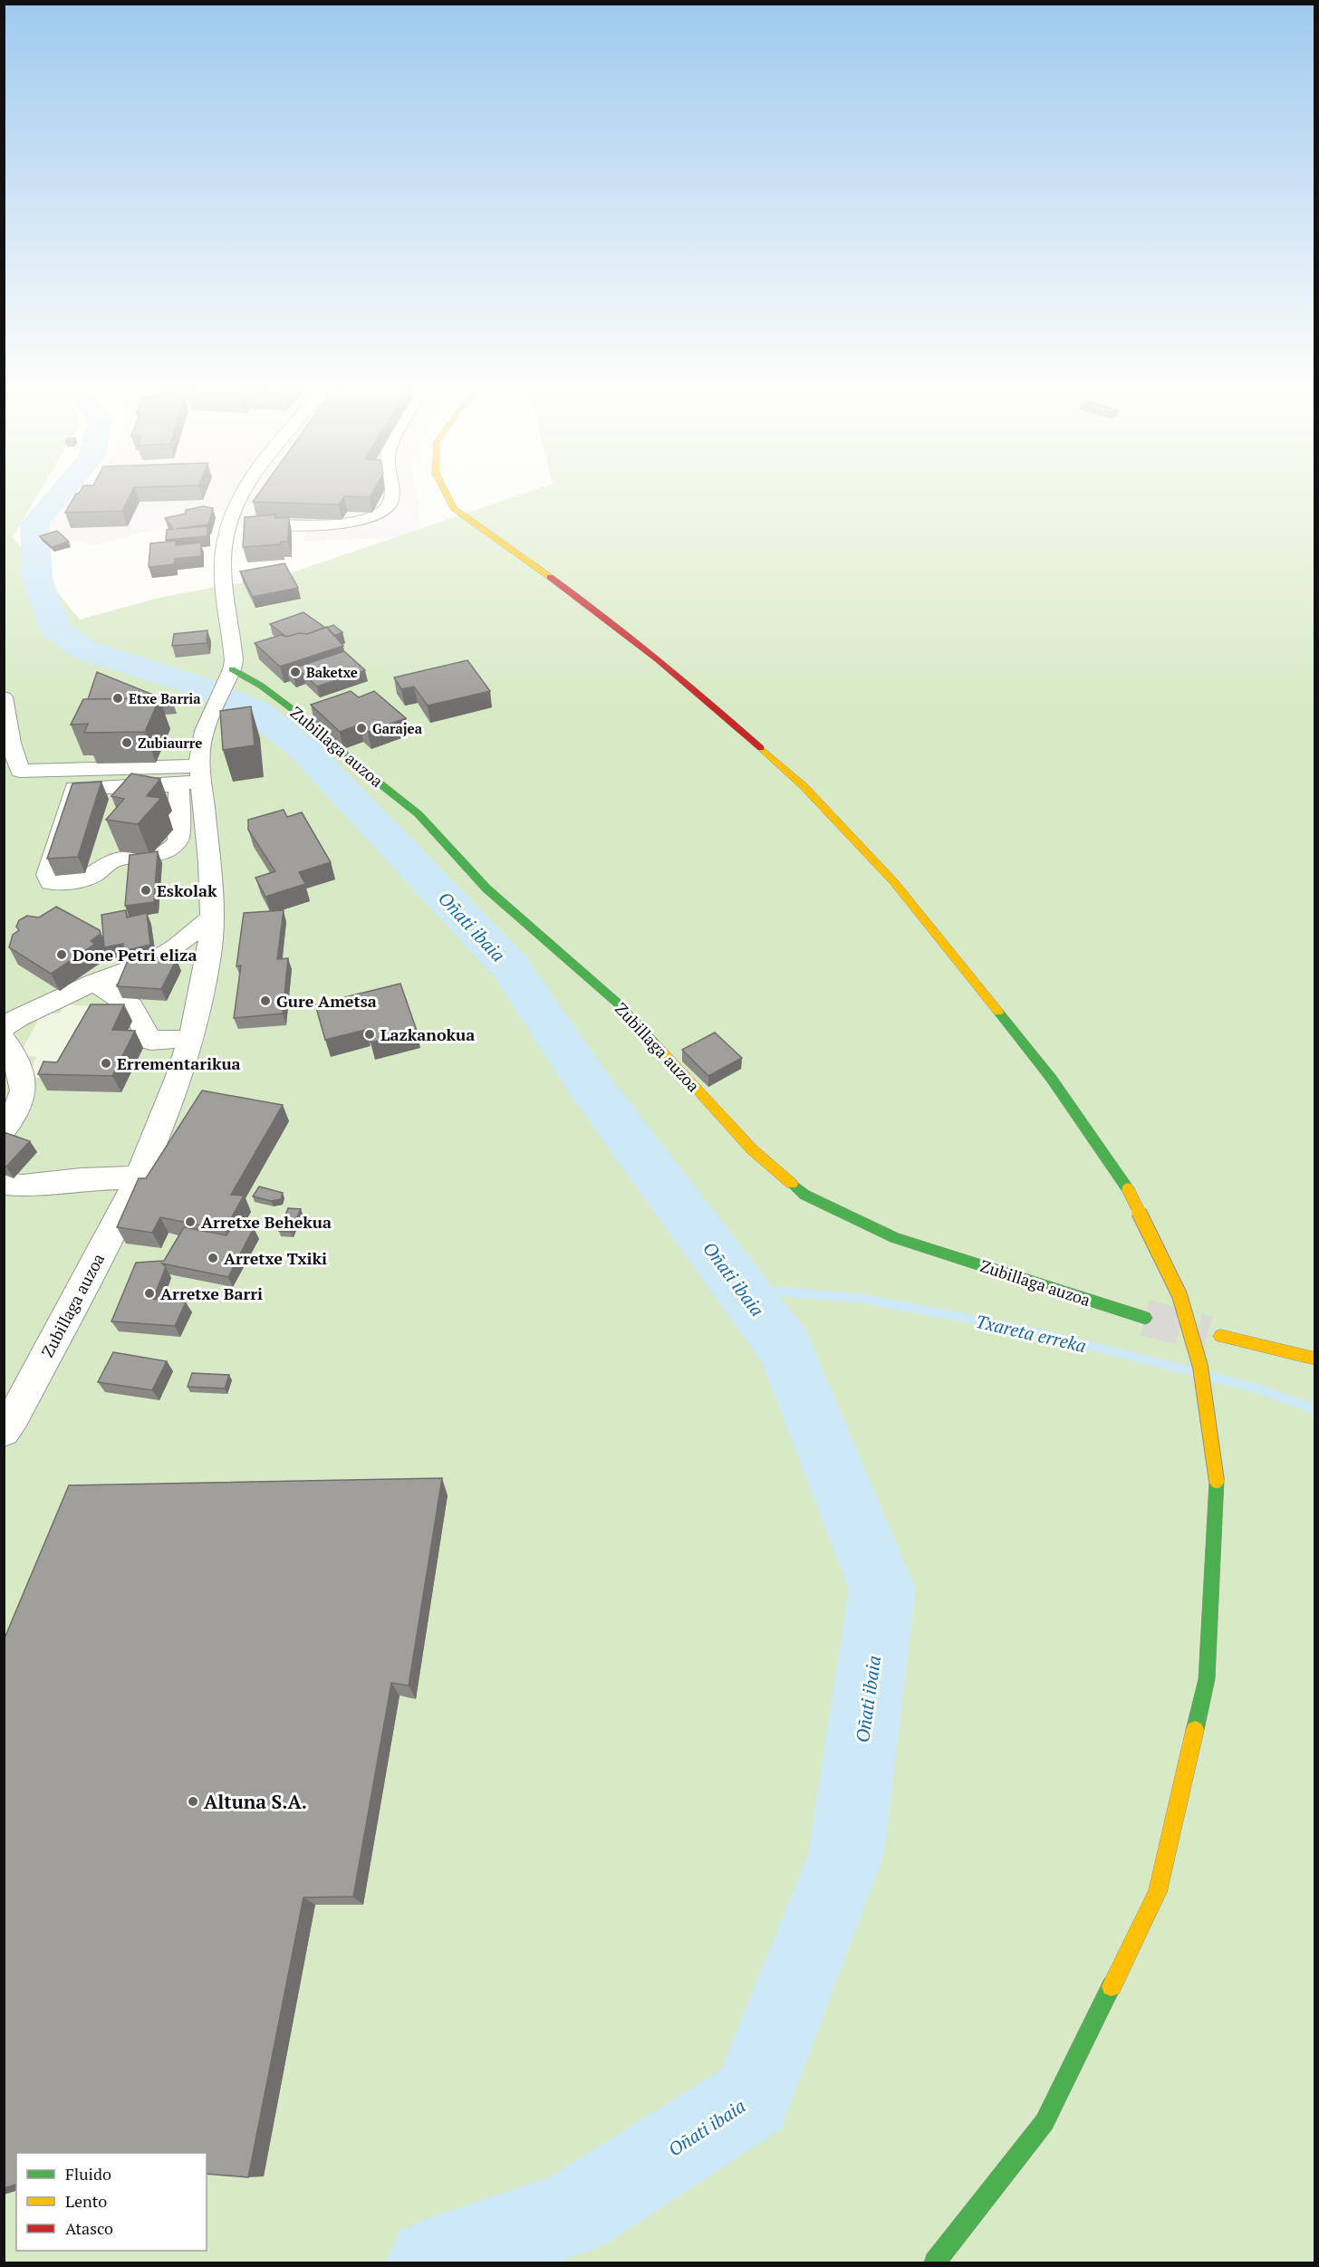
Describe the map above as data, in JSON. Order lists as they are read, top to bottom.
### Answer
{
  "streets": {
    "main road": ["Zubillaga auzoa"]
  },
  "water": ["Oñati ibaia", "Txareta erreka"],
  "places": [
    "Baketxe",
    "Etxe Barria",
    "Garajea",
    "Zubiaurre",
    "Eskolak",
    "Done Petri eliza",
    "Gure Ametsa",
    "Lazkanokua",
    "Errementarikua",
    "Arretxe Behekua",
    "Arretxe Txiki",
    "Arretxe Barri",
    "Altuna S.A."
  ],
  "legend": ["Fluido", "Lento", "Atasco"]
}
